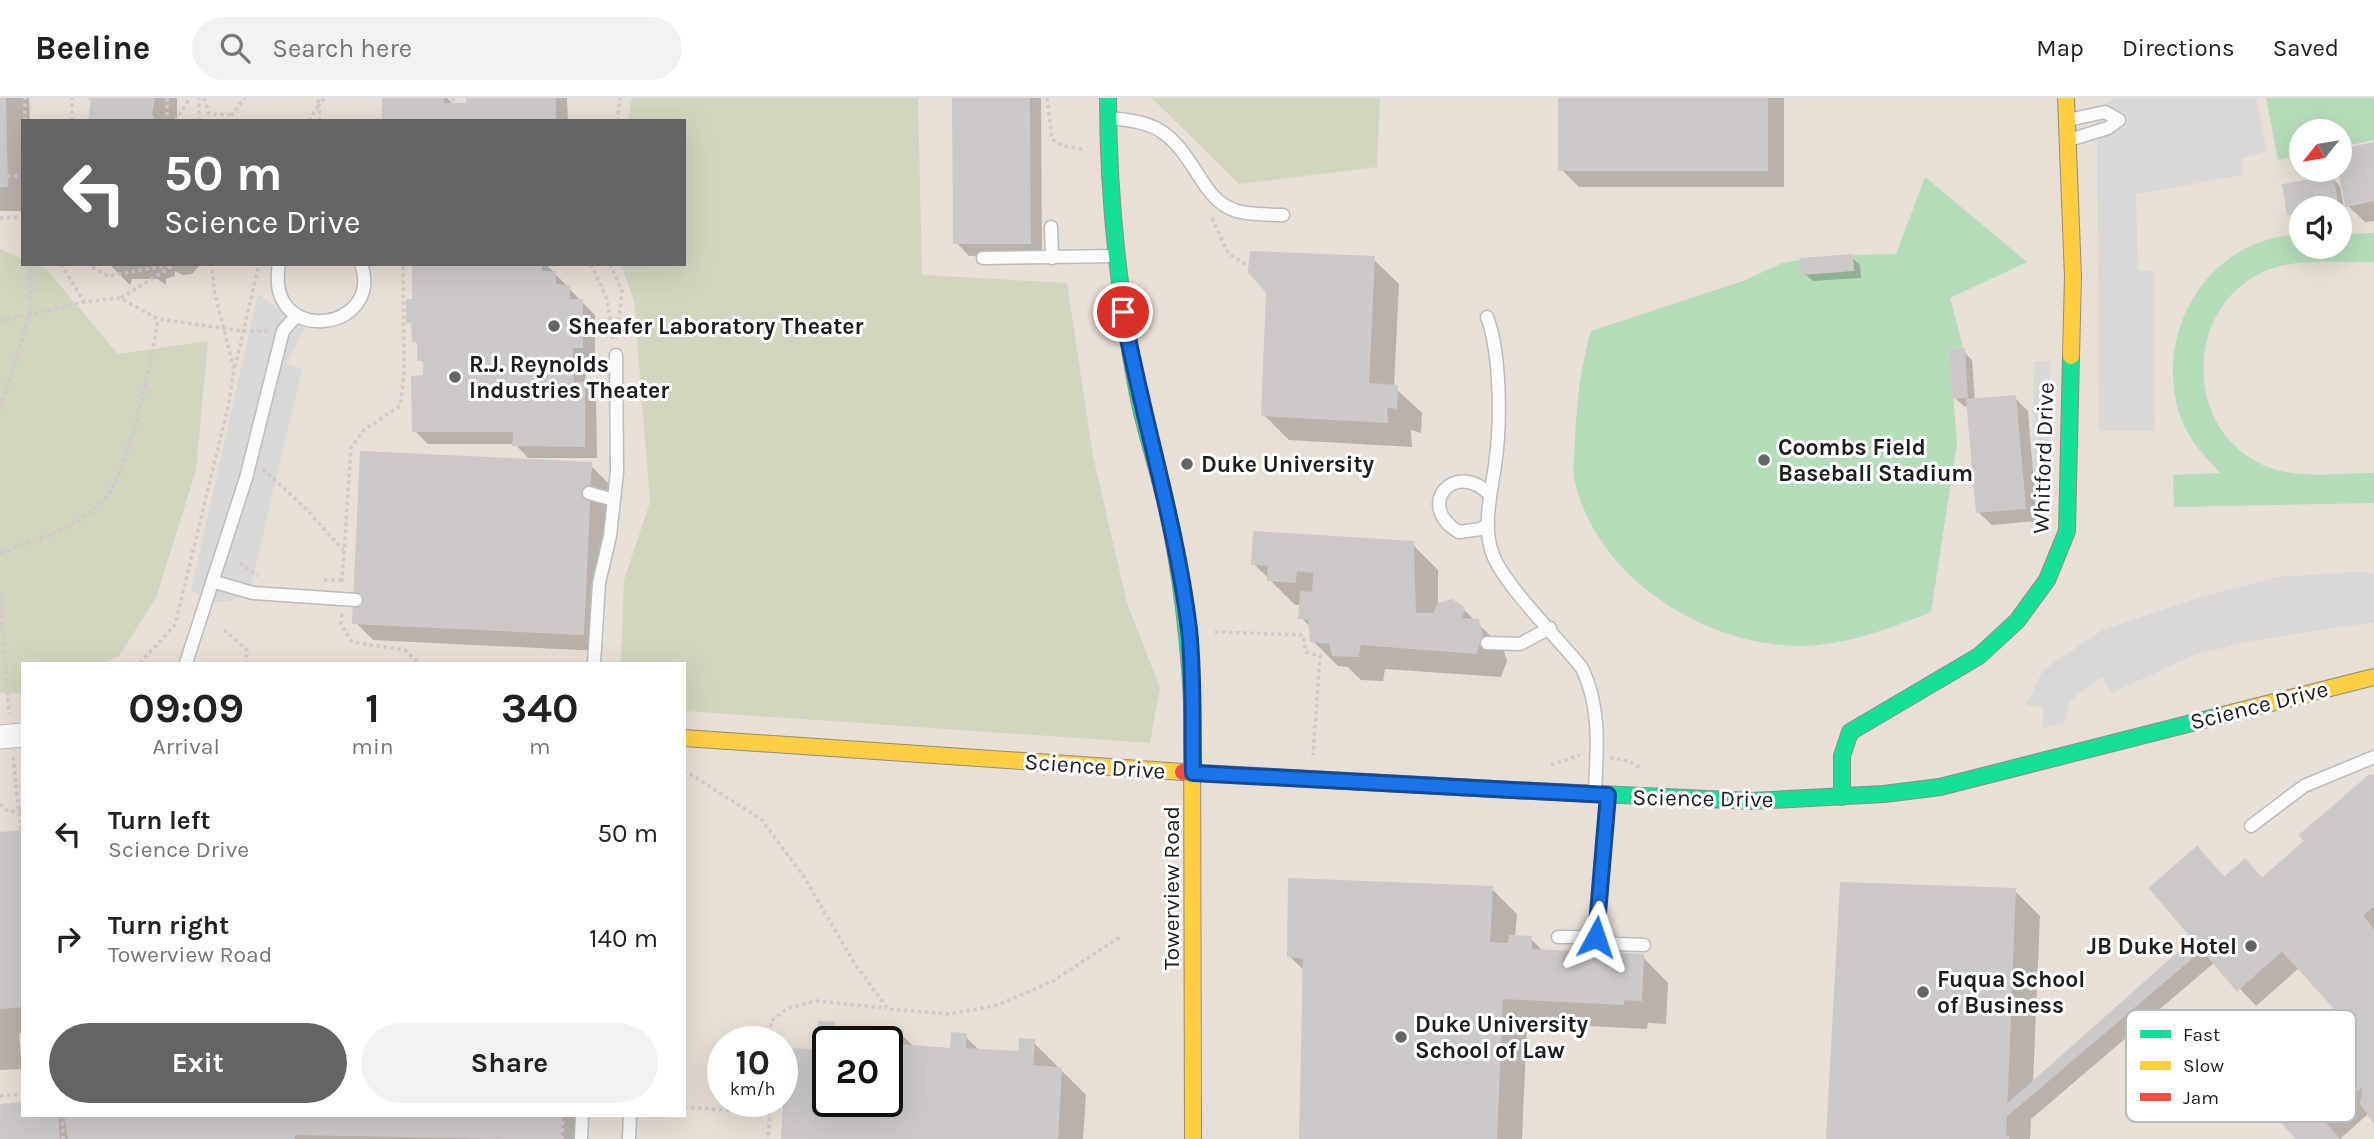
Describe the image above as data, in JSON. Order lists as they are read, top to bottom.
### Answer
{
  "streets": {
    "street": ["Whitford Drive", "Science Drive", "Towerview Road"]
  },
  "crossings": [
    ["Whitford Drive", "Science Drive"],
    ["Science Drive", "Towerview Road"]
  ],
  "places": [
    "Sheafer Laboratory Theater",
    "R.J. Reynolds Industries Theater",
    "Coombs Field Baseball Stadium",
    "Duke University",
    "JB Duke Hotel",
    "Fuqua School of Business",
    "Duke University School of Law"
  ],
  "legend": ["Fast", "Slow", "Jam"],
  "north": "bottom left",
  "page": {
    "header": "Beeline",
    "search": "Search here",
    "nav": ["Map", "Directions", "Saved"],
    "turn": ["50 m", "Science Drive"],
    "eta": [
      "09:09",
      "Arrival",
      "1",
      "min",
      "340",
      "m"
    ],
    "list": [
      {
        "name": "Turn left",
        "note": "Science Drive",
        "value": "50 m"
      },
      {
        "name": "Turn right",
        "note": "Towerview Road",
        "value": "140 m"
      }
    ],
    "buttons": ["Exit", "Share"],
    "speed": "10 km/h",
    "limit": "20"
  }
}
